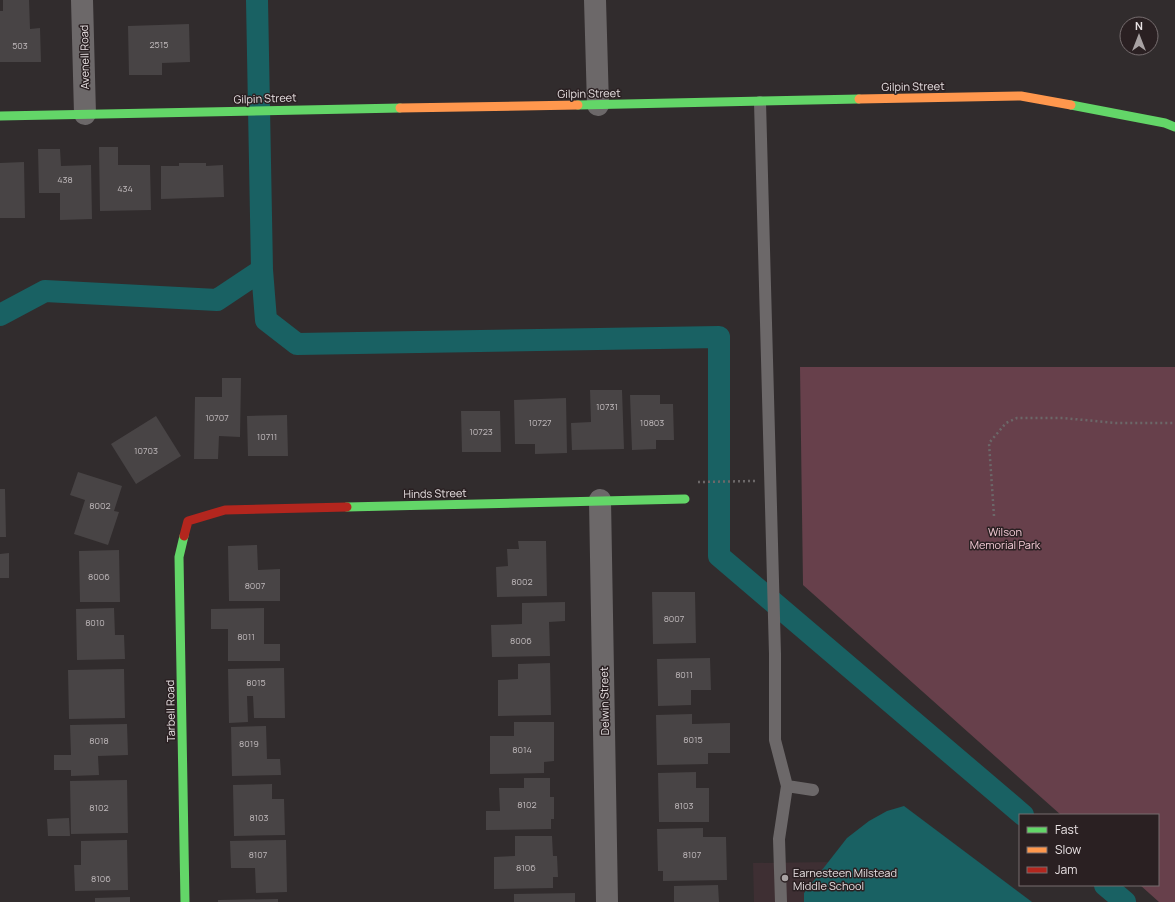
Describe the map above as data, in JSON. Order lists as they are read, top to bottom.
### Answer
{
  "streets": {
    "street": [
      "Avenell Road",
      "Gilpin Street",
      "Hinds Street",
      "Delwin Street",
      "Tarbell Road"
    ]
  },
  "crossings": [
    ["Avenell Road", "Gilpin Street"],
    ["Hinds Street", "Delwin Street"],
    ["Hinds Street", "Tarbell Road"]
  ],
  "parks": ["Wilson Memorial Park"],
  "places": ["Earnesteen Milstead Middle School"],
  "house_numbers": [
    "2515",
    "503",
    "438",
    "434",
    "10731",
    "10707",
    "10727",
    "10803",
    "10723",
    "10711",
    "10703",
    "8002",
    "8006",
    "8002",
    "8007",
    "8007",
    "8010",
    "8011",
    "8006",
    "8011",
    "8015",
    "8015",
    "8018",
    "8019",
    "8014",
    "8102",
    "8103",
    "8102",
    "8103",
    "8107",
    "8107",
    "8106",
    "8106"
  ],
  "legend": ["Fast", "Slow", "Jam"],
  "north": "top"
}
